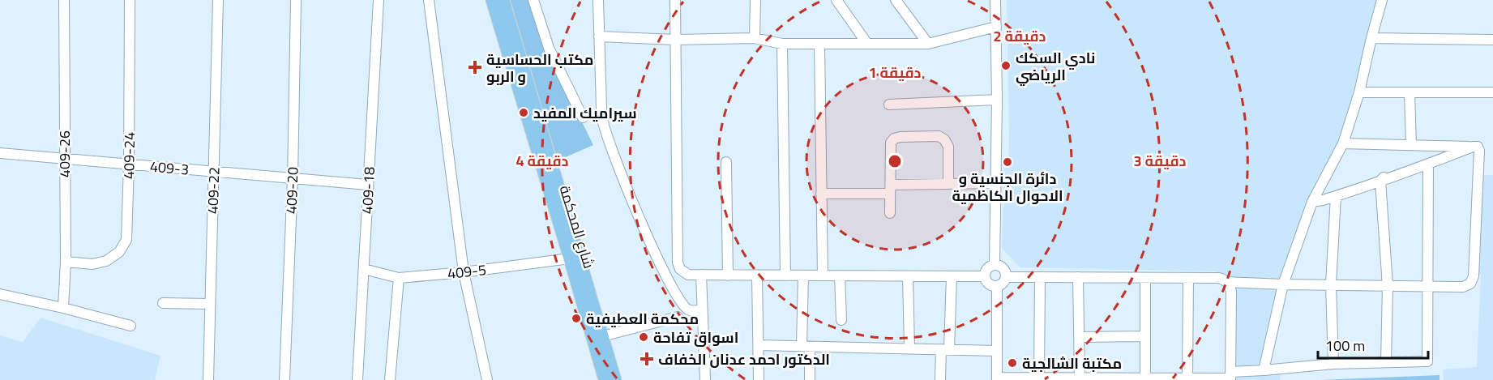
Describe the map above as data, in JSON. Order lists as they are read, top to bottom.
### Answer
{
  "streets": {
    "main road": ["شارع المحكمة"],
    "street": [
      "409-26",
      "409-24",
      "409-3",
      "409-22",
      "409-20",
      "409-18",
      "409-5"
    ]
  },
  "crossings": [
    ["409-26", "409-24"],
    ["409-26", "409-3"],
    ["409-24", "409-3"],
    ["409-3", "409-22"],
    ["409-3", "409-20"],
    ["409-3", "409-18"],
    ["409-18", "409-5"],
    ["شارع المحكمة", "409-5"]
  ],
  "places": {
    "other": [
      "نادي السكك الرياضي",
      "سيراميك المفيد",
      "دائرة الجنسية و الاحوال الكاظمية",
      "محكمة العطيفية",
      "اسواق تفاحة",
      "مكتبة الشالجية"
    ],
    "health": ["مكتب الحساسية و الربو", "الدكتور احمد عدنان الخفاف"]
  },
  "scale_bar": "100 m",
  "rings": [
    "2 دقيقة",
    "1 دقيقة",
    "3 دقيقة",
    "4 دقيقة"
  ]
}
